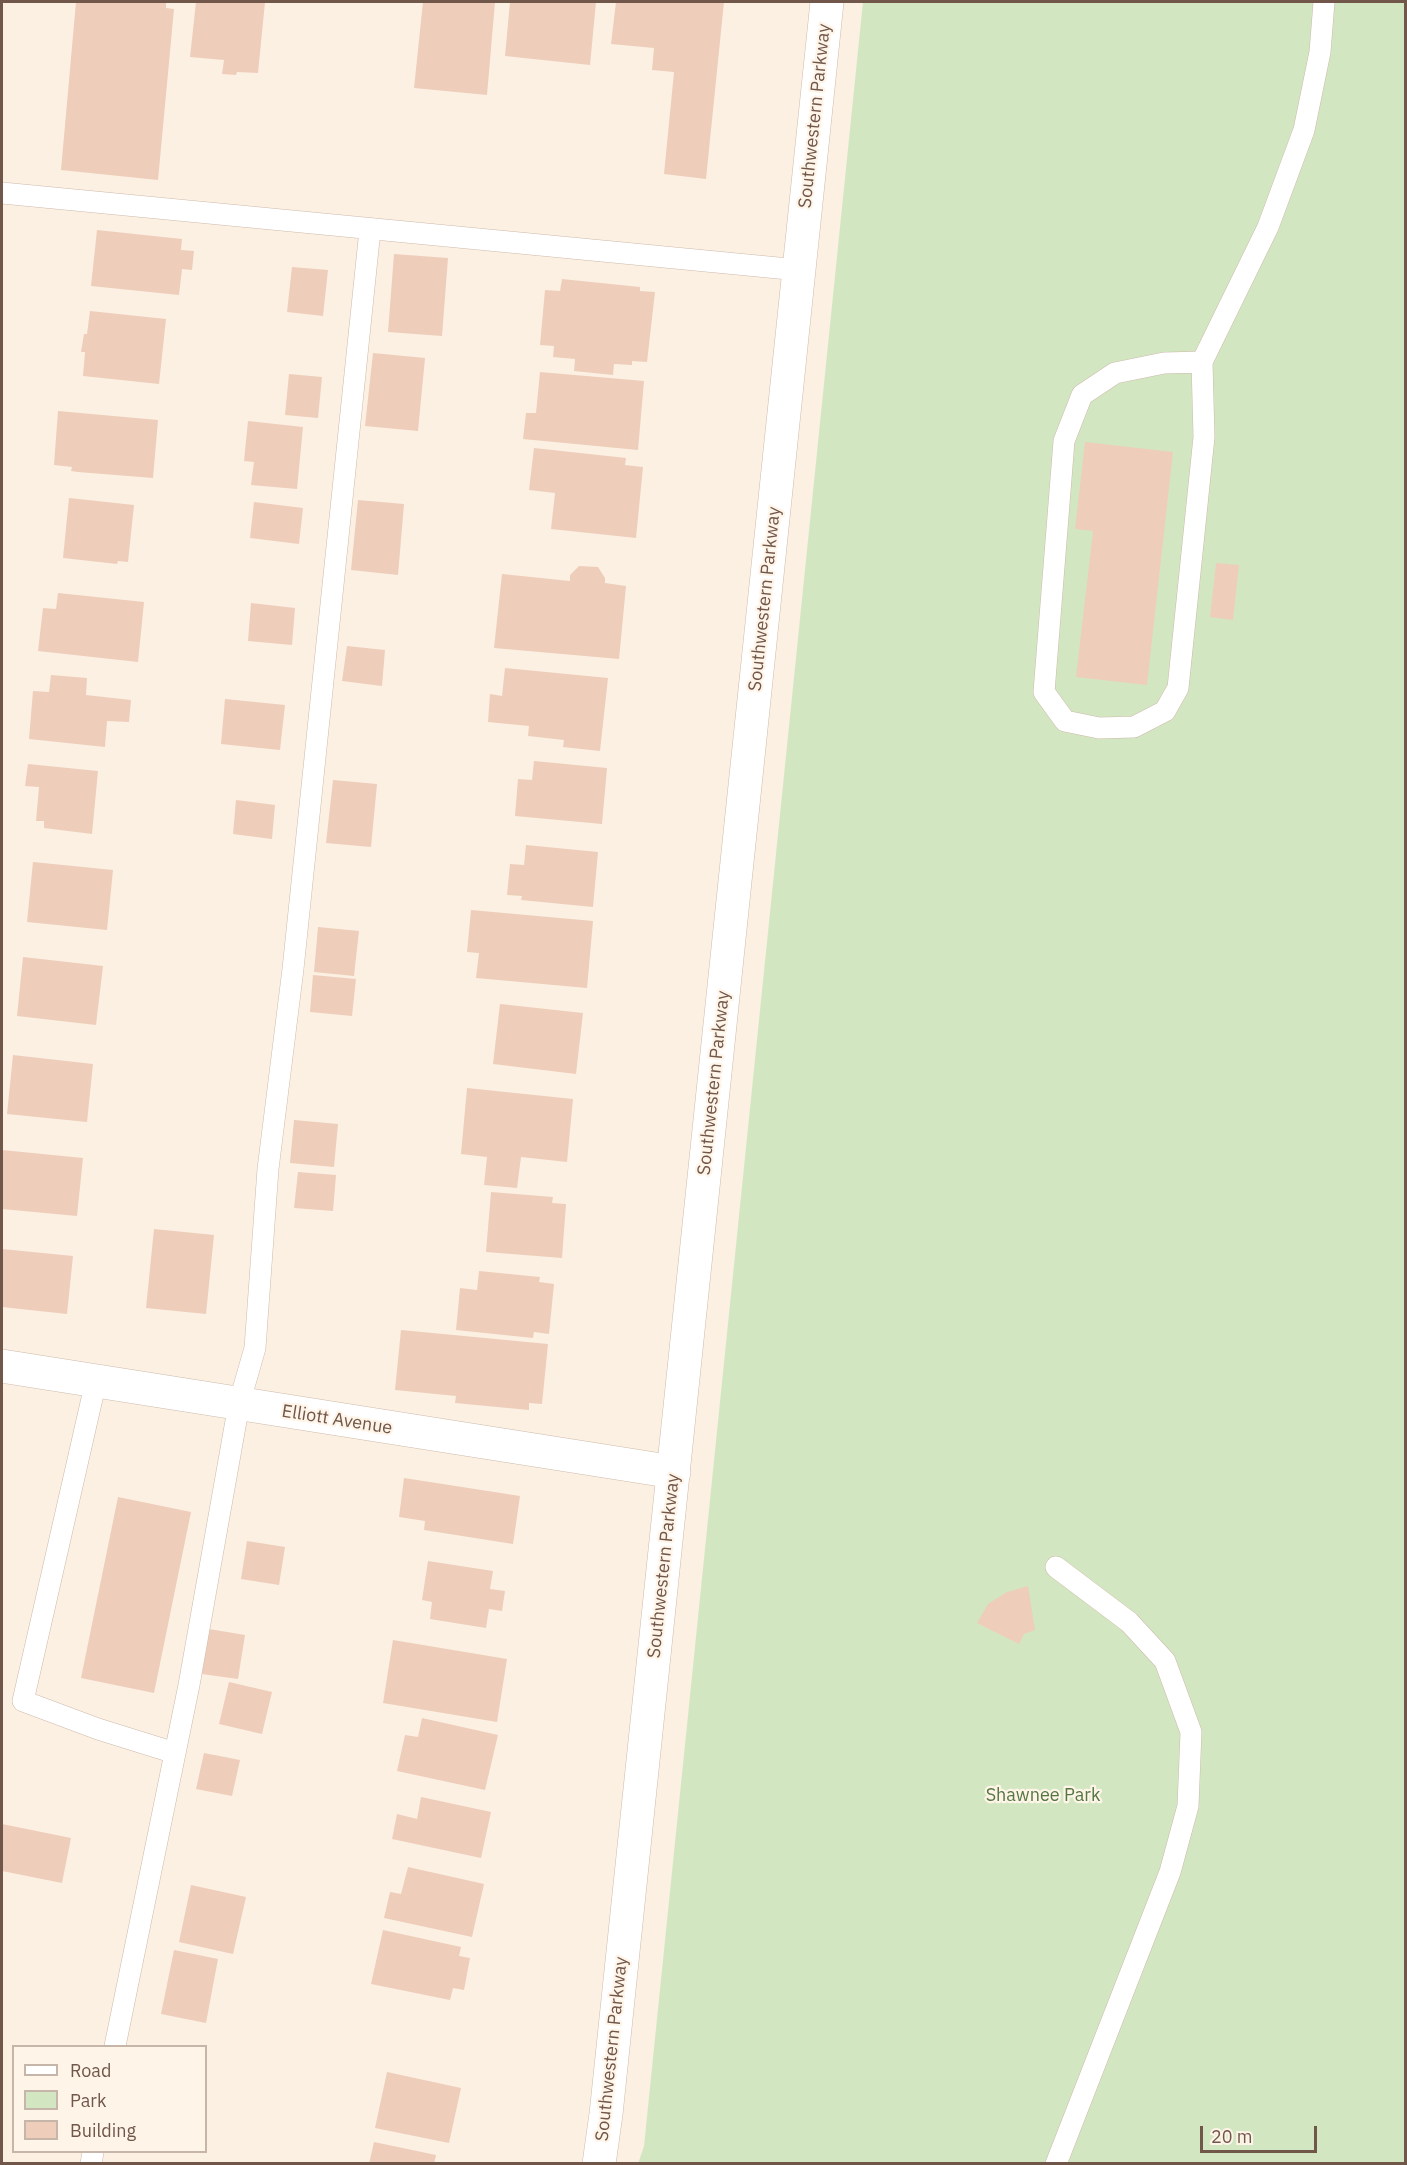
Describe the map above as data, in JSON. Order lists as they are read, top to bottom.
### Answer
{
  "streets": {
    "street": ["Southwestern Parkway", "Elliott Avenue"]
  },
  "crossings": [
    ["Southwestern Parkway", "Elliott Avenue"]
  ],
  "parks": ["Shawnee Park"],
  "legend": ["Road", "Park", "Building"],
  "scale_bar": "20 m"
}
